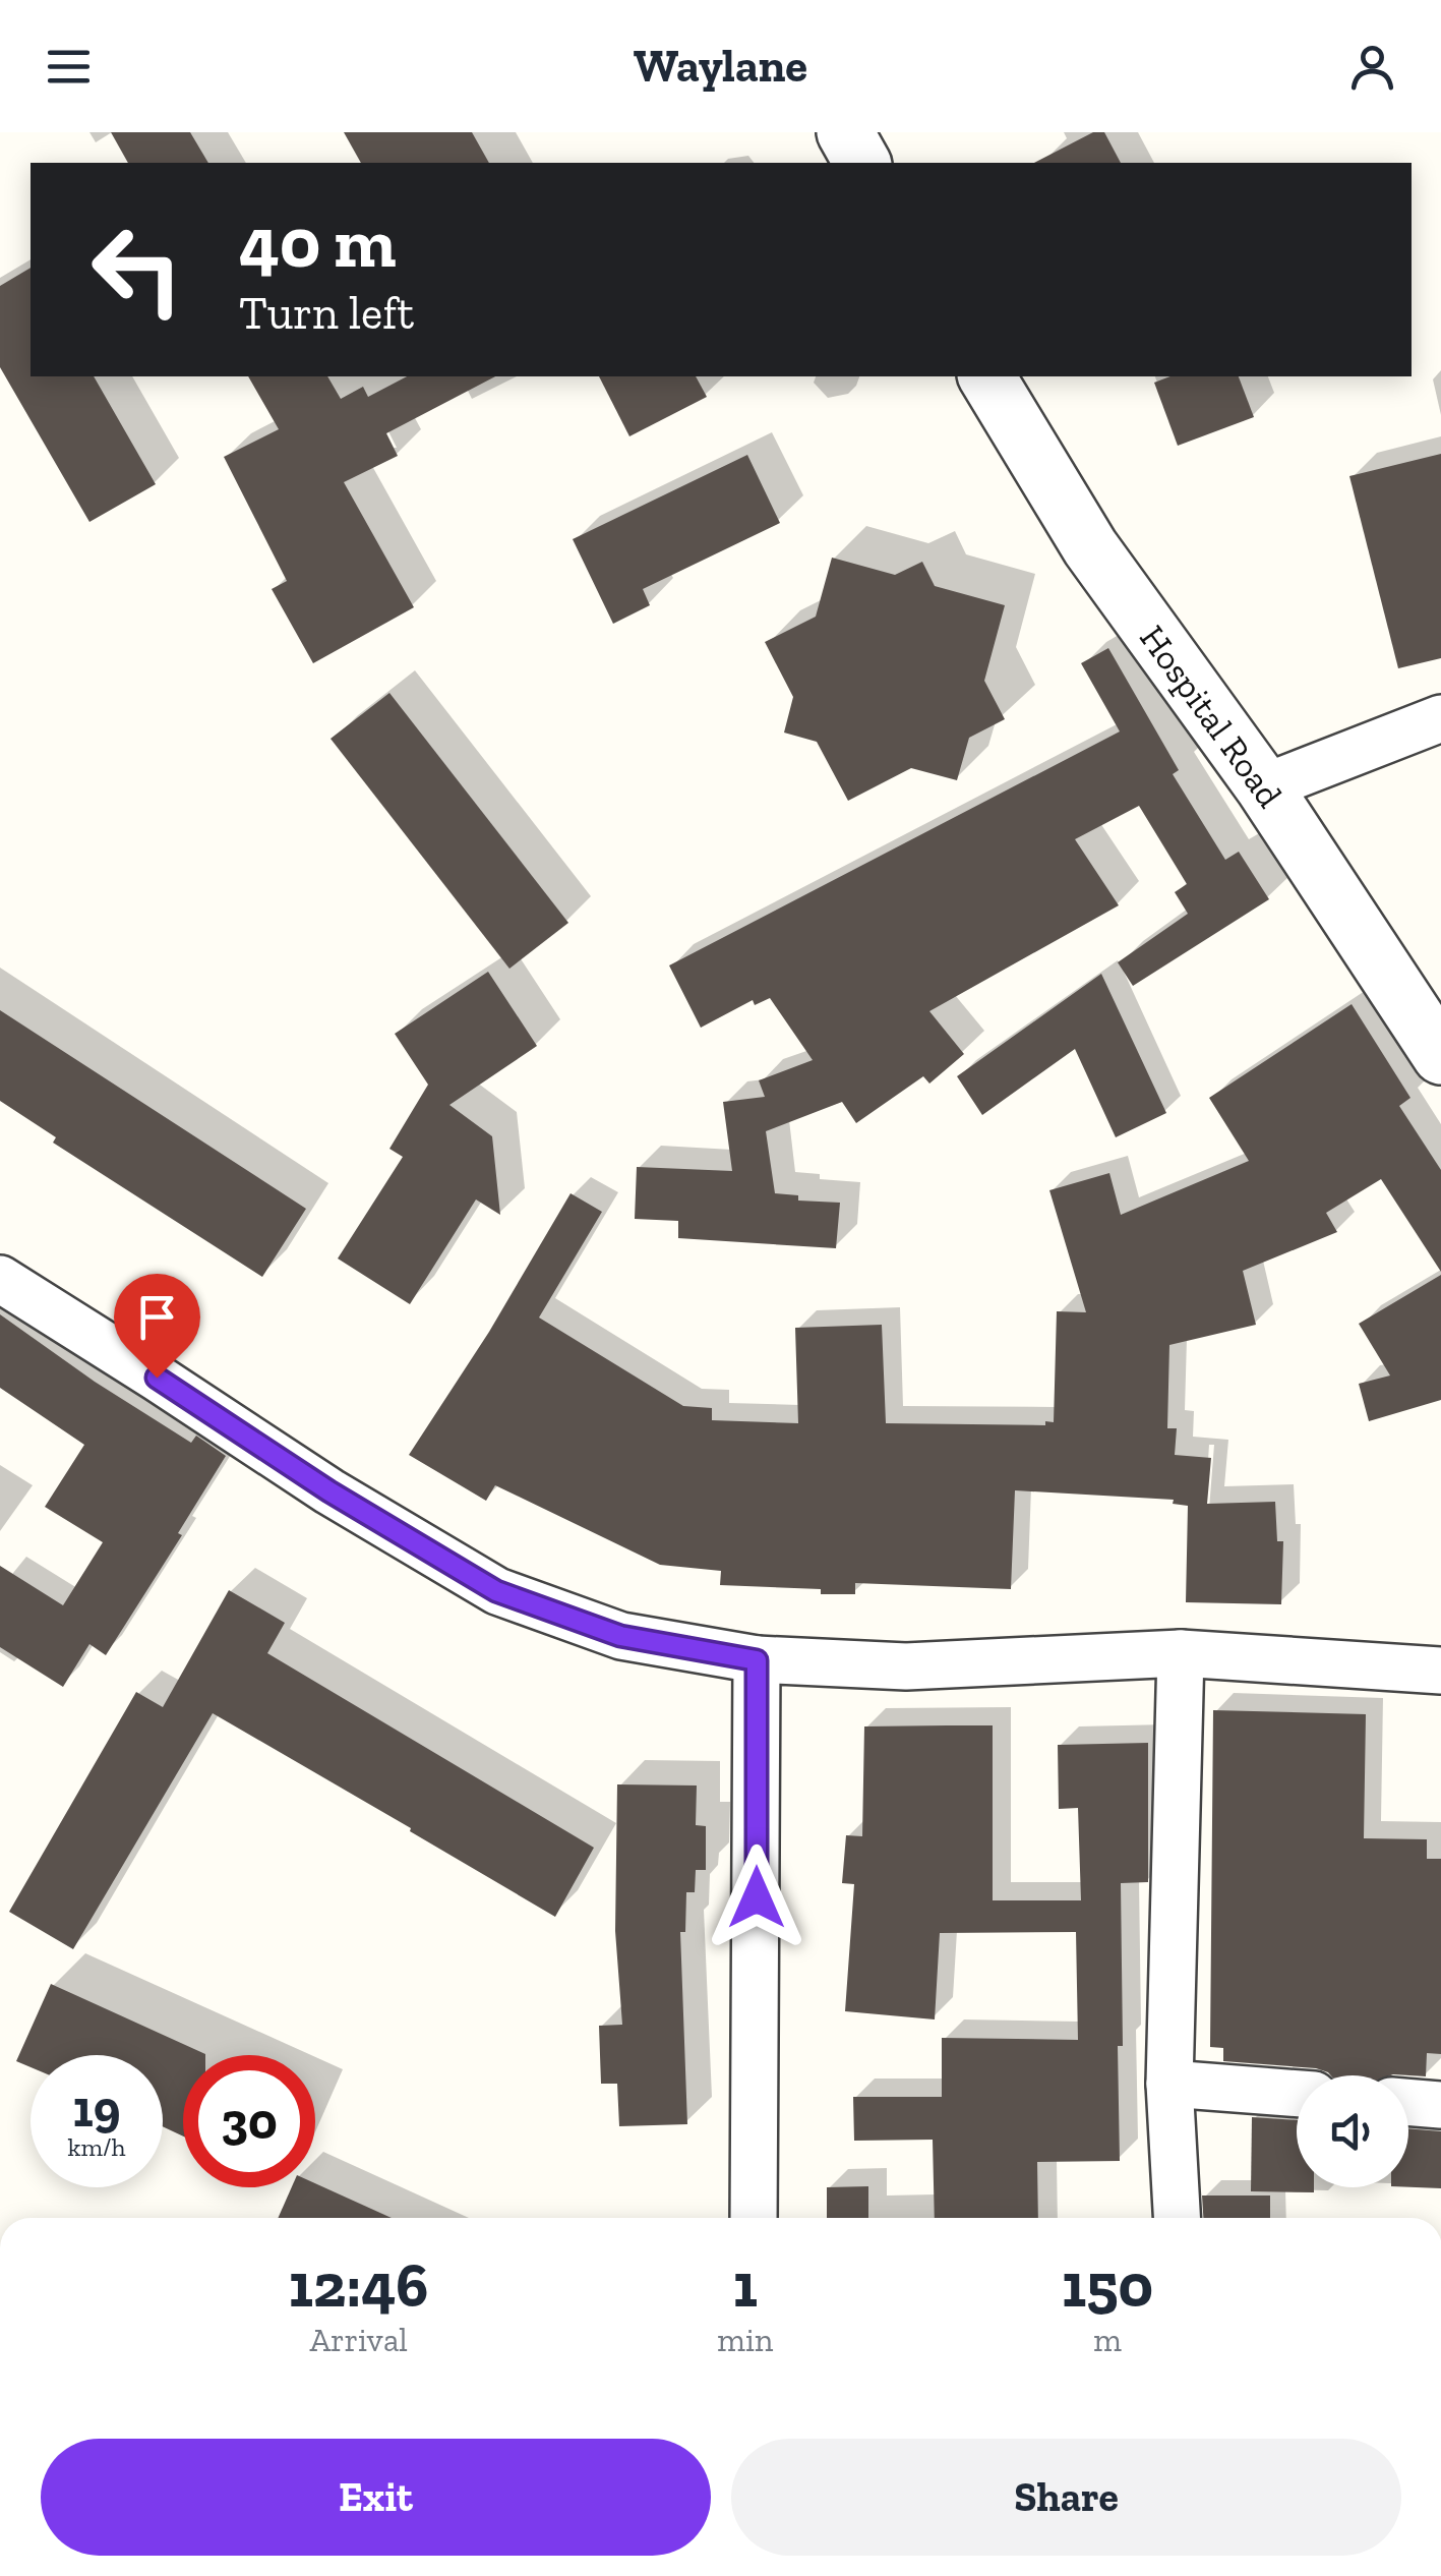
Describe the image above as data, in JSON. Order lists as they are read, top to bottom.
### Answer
{
  "streets": {
    "street": ["Hospital Road"]
  },
  "page": {
    "header": "Waylane",
    "turn": ["40 m", "Turn left"],
    "speed": "19 km/h",
    "limit": "30",
    "eta": [
      "12:46",
      "Arrival",
      "1",
      "min",
      "150",
      "m"
    ],
    "buttons": ["Exit", "Share"]
  }
}
